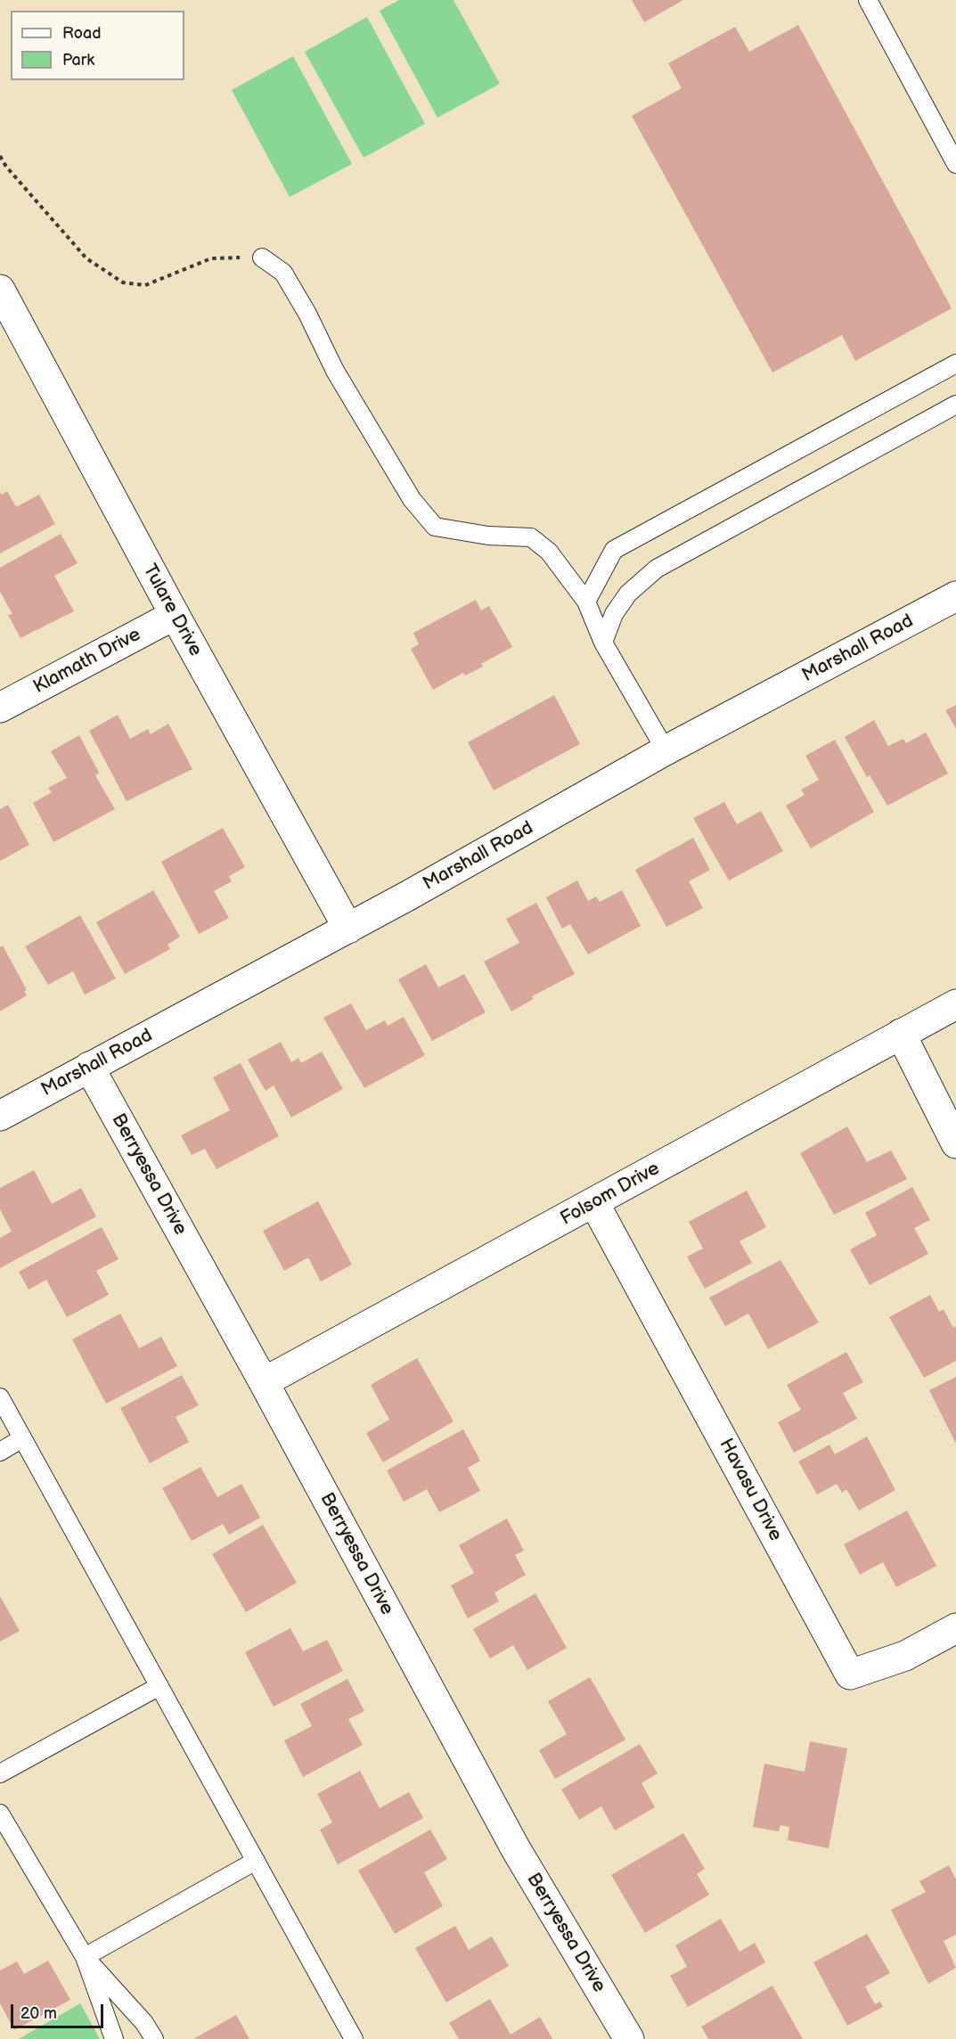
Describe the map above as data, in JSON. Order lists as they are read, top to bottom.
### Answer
{
  "streets": {
    "street": [
      "Tulare Drive",
      "Marshall Road",
      "Klamath Drive",
      "Berryessa Drive",
      "Folsom Drive",
      "Havasu Drive"
    ]
  },
  "crossings": [
    ["Tulare Drive", "Marshall Road"],
    ["Tulare Drive", "Klamath Drive"],
    ["Marshall Road", "Berryessa Drive"],
    ["Berryessa Drive", "Folsom Drive"],
    ["Folsom Drive", "Havasu Drive"]
  ],
  "legend": ["Road", "Park"],
  "scale_bar": "20 m"
}
